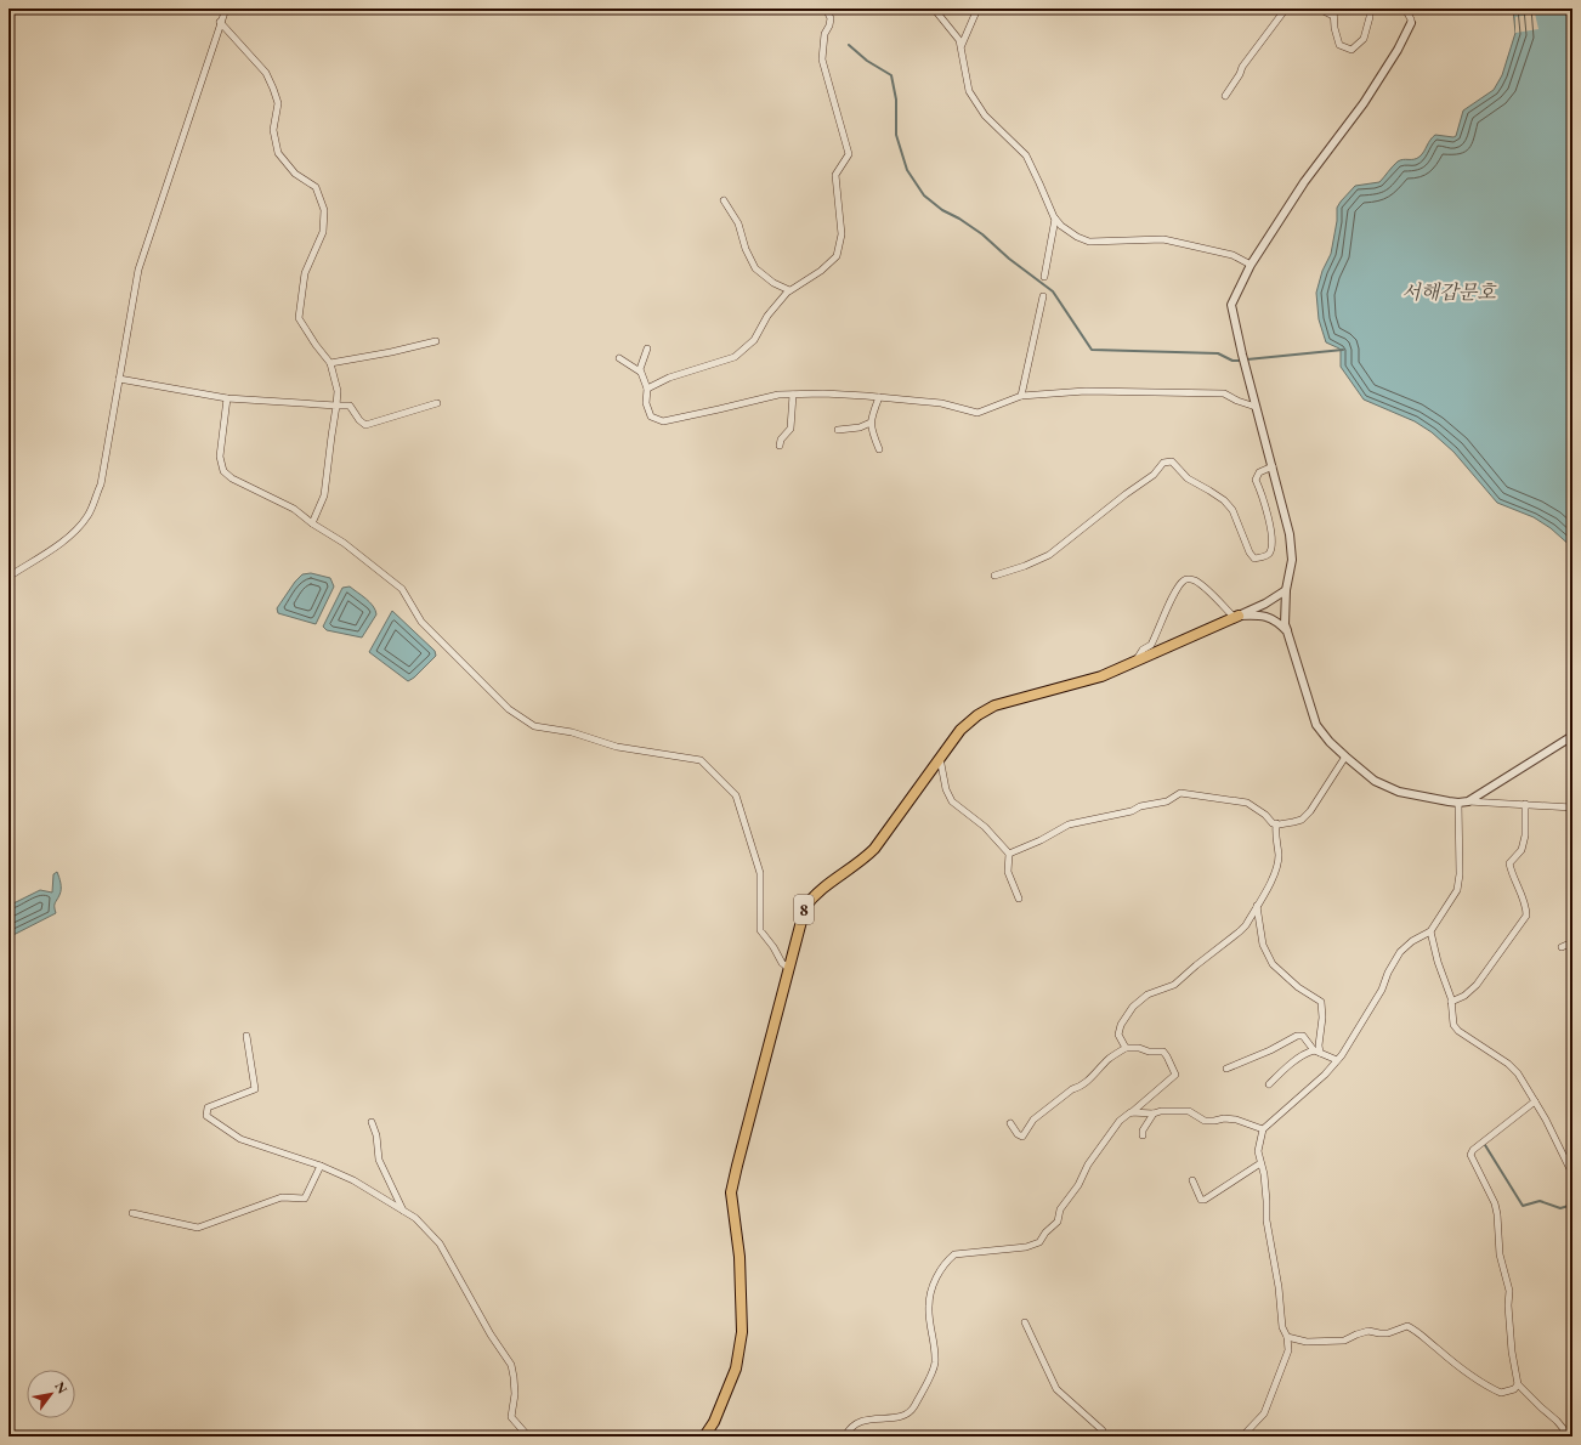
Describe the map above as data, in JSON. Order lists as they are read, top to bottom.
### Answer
{
  "streets": {
    "main road": ["8"]
  },
  "water": ["서해갑문호"],
  "north": "top right"
}
